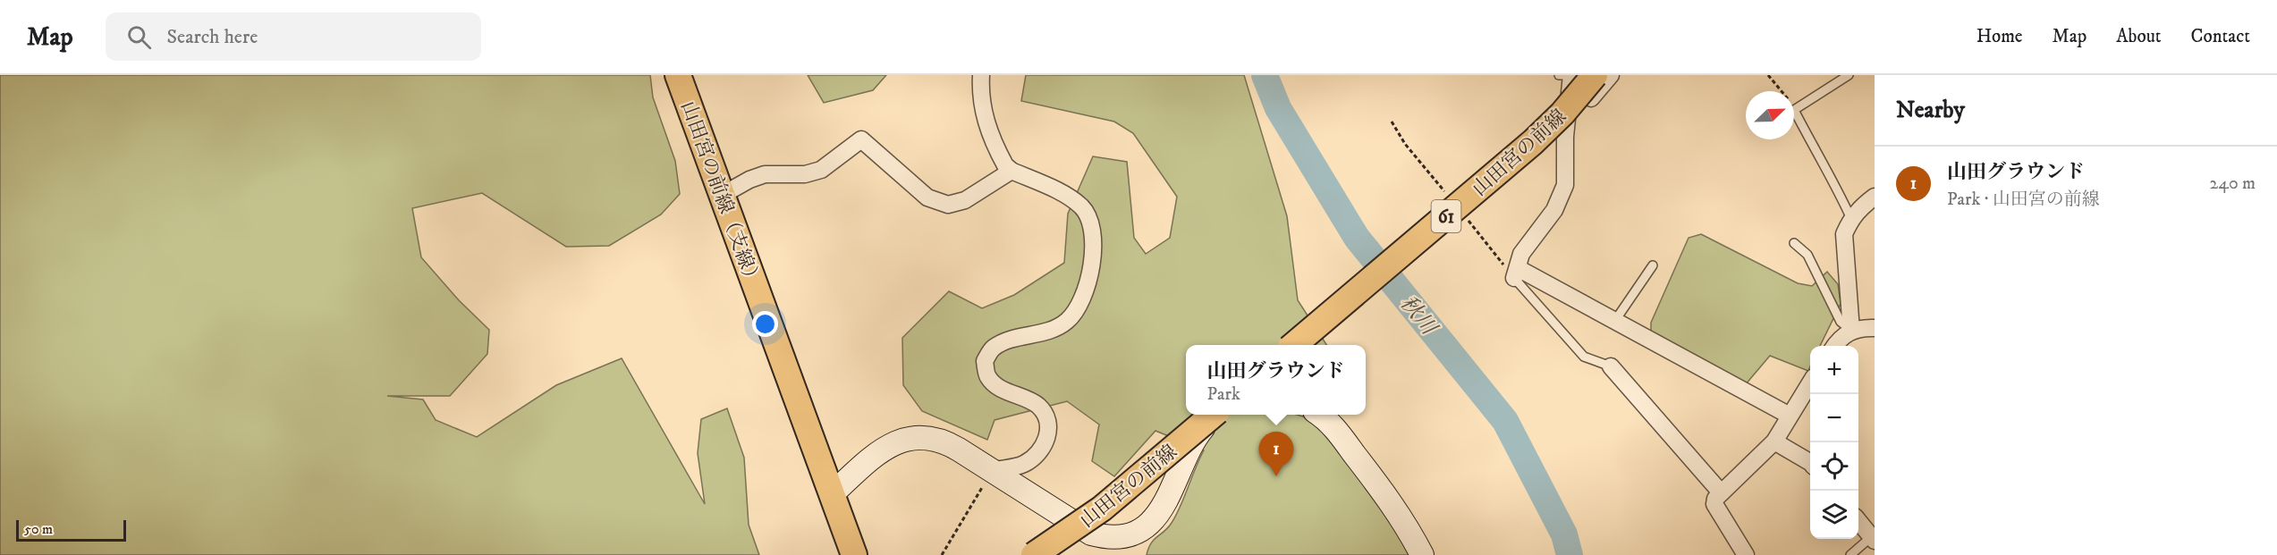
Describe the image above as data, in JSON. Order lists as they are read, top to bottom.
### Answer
{
  "streets": {
    "main road": ["山田宮の前線", "山田宮の前線（支線）", "61"]
  },
  "water": ["秋川"],
  "scale_bar": "50 m",
  "north": "top right",
  "page": {
    "header": "Map",
    "search": "Search here",
    "nav": [
      "Home",
      "Map",
      "About",
      "Contact"
    ],
    "heading": "Nearby",
    "list": [
      {
        "mark": "1",
        "name": "山田グラウンド",
        "note": "Park · 山田宮の前線",
        "value": "240 m"
      }
    ],
    "popup": ["山田グラウンド", "Park"],
    "map_buttons": ["+", "−"],
    "pins": "1",
    "scale": "50 m"
  }
}
